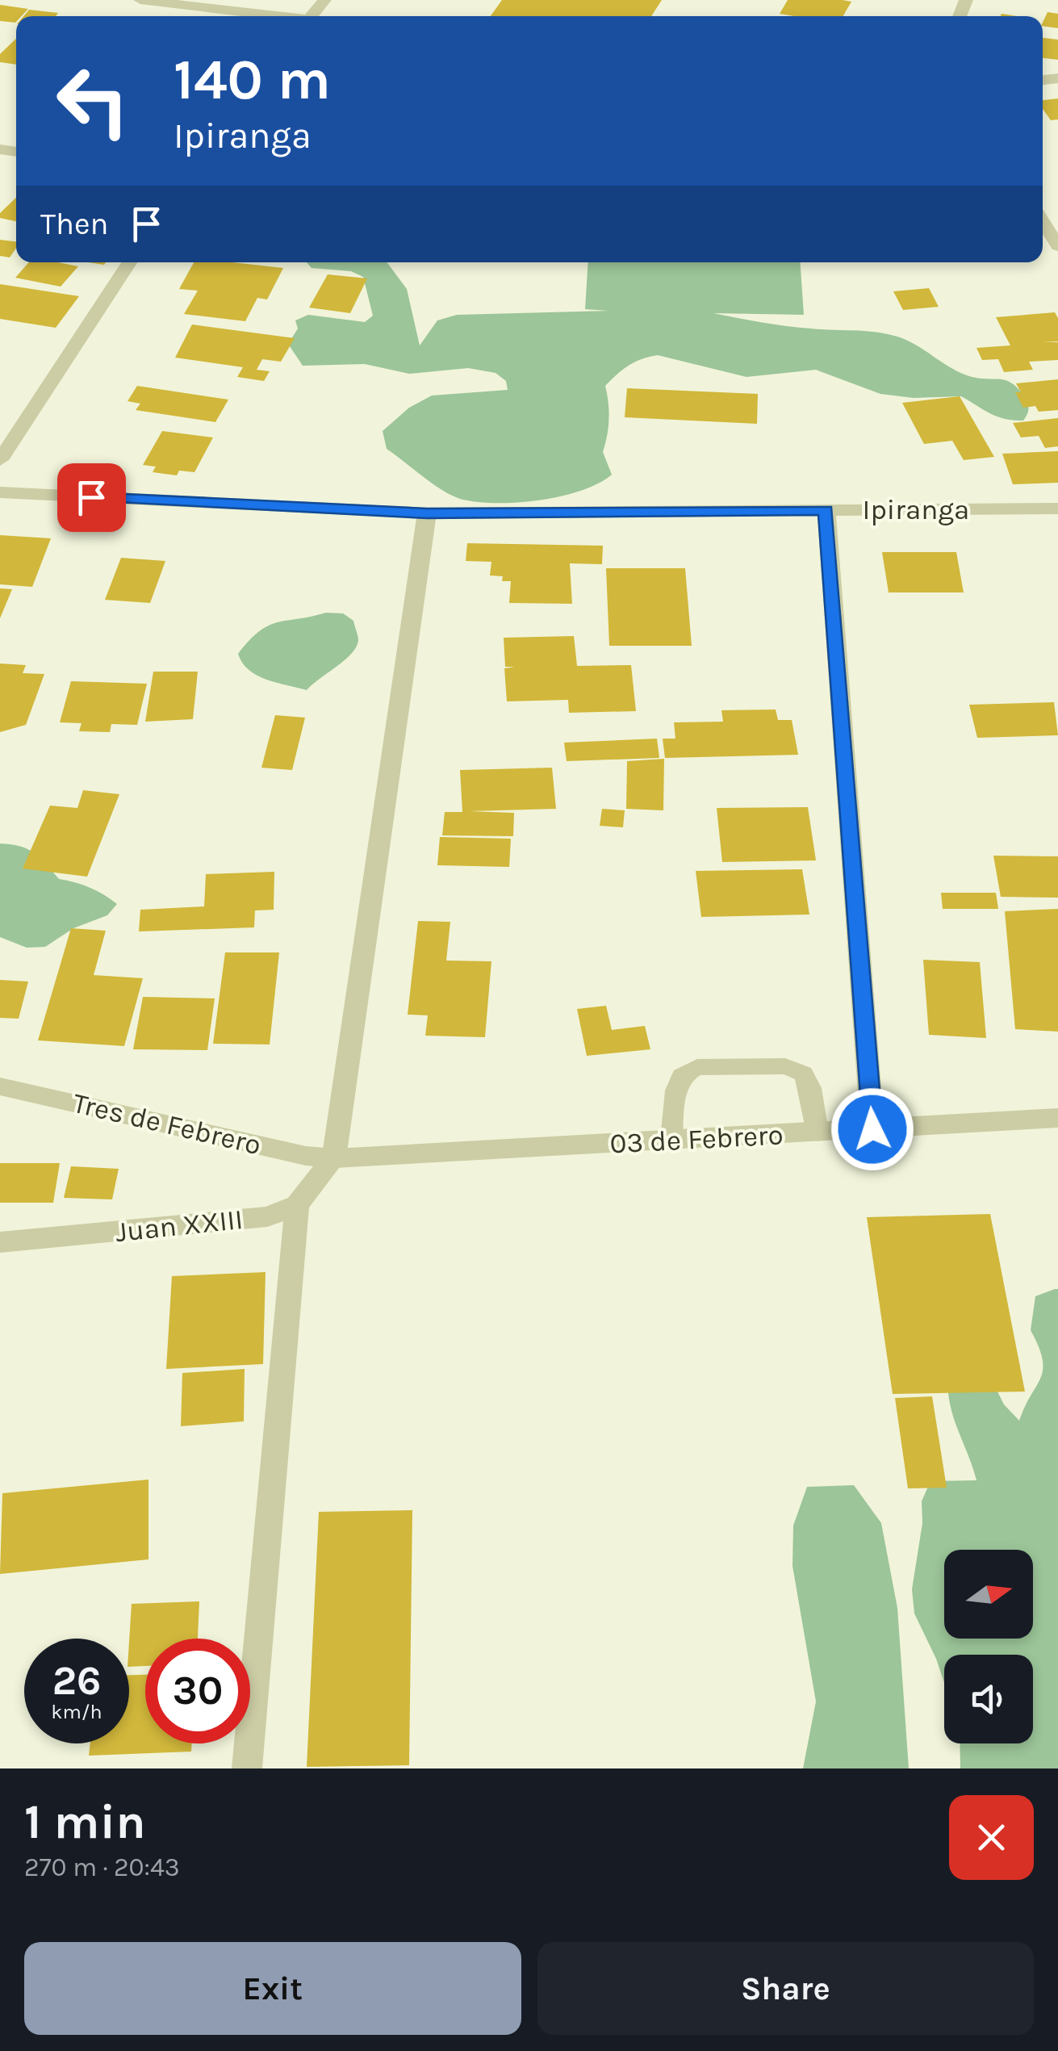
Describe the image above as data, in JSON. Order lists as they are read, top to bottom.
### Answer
{
  "streets": {
    "street": [
      "Ipiranga",
      "Tres de Febrero",
      "03 de Febrero",
      "Juan XXIII"
    ]
  },
  "crossings": [
    ["Tres de Febrero", "03 de Febrero"]
  ],
  "north": "right",
  "page": {
    "turn": ["140 m", "Ipiranga"],
    "then": "Then",
    "speed": "26 km/h",
    "limit": "30",
    "heading": ["1 min", "270 m · 20:43"],
    "buttons": ["Exit", "Share"]
  }
}
